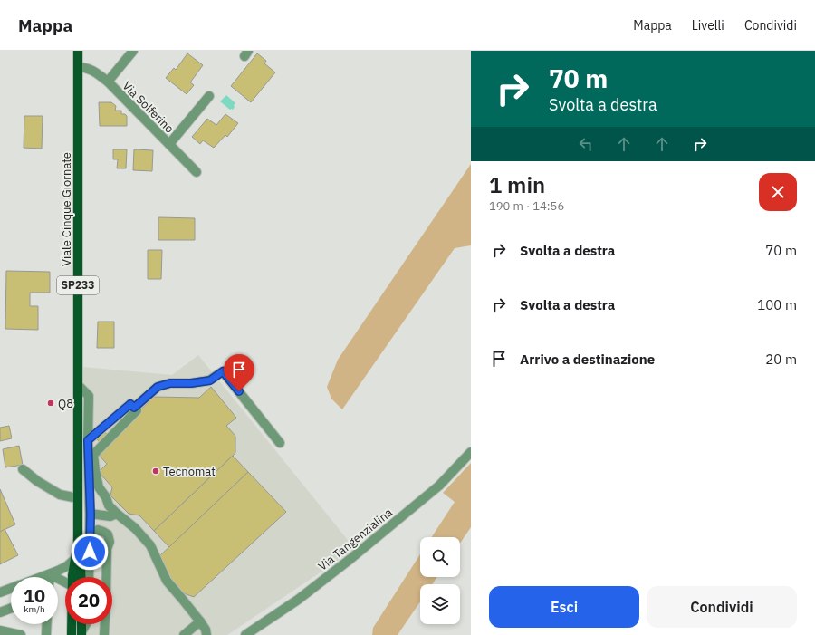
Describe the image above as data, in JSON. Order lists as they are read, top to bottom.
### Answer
{
  "streets": {
    "main road": ["Viale Cinque Giornate", "SP233"],
    "street": ["Via Solferino", "Via Tangenzialina"]
  },
  "crossings": [
    ["Via Solferino", "Viale Cinque Giornate"]
  ],
  "places": ["Q8", "Tecnomat"],
  "page": {
    "header": "Mappa",
    "nav": ["Mappa", "Livelli", "Condividi"],
    "turn": ["70 m", "Svolta a destra"],
    "heading": ["1 min", "190 m · 14:56"],
    "list": [
      {
        "name": "Svolta a destra",
        "value": "70 m"
      },
      {
        "name": "Svolta a destra",
        "value": "100 m"
      },
      {
        "name": "Arrivo a destinazione",
        "value": "20 m"
      }
    ],
    "speed": "10 km/h",
    "limit": "20",
    "buttons": ["Esci", "Condividi"]
  }
}
